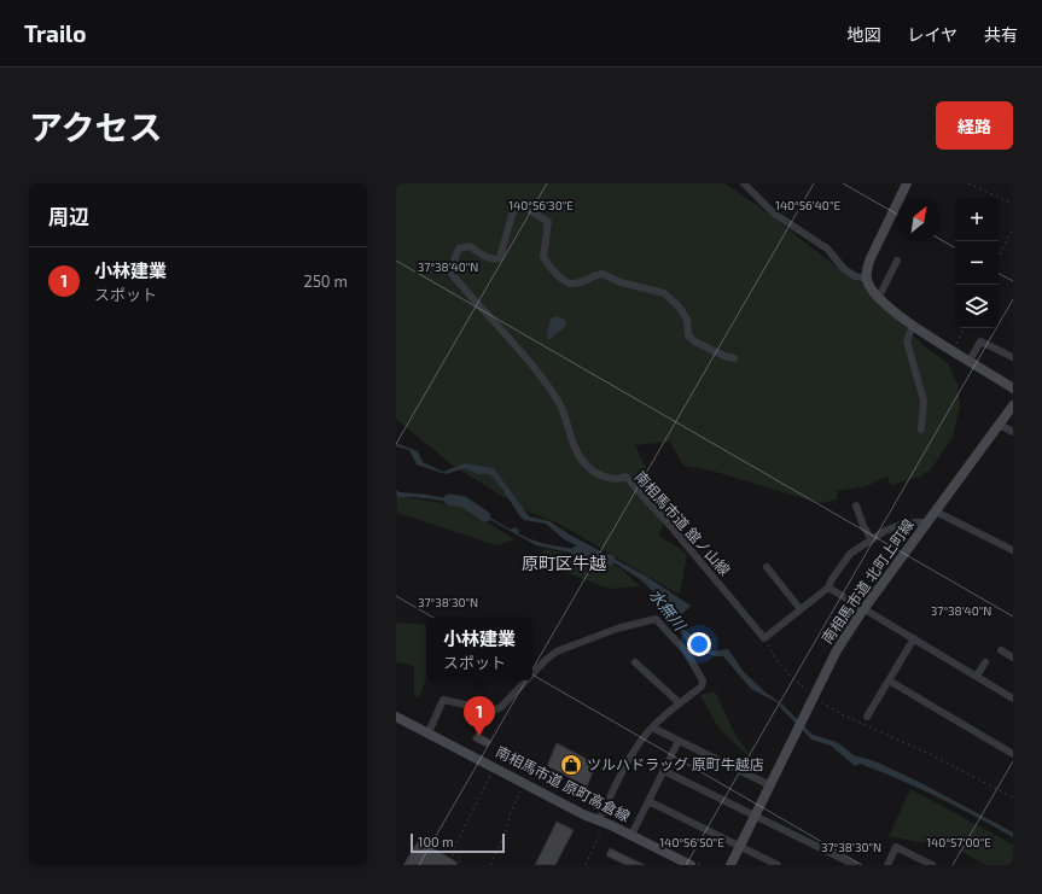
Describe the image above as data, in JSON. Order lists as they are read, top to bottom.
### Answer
{
  "streets": {
    "street": ["南相馬市道 舘ノ山線", "南相馬市道 北町上町線", "南相馬市道 原町高倉線"]
  },
  "districts": ["原町区牛越"],
  "water": ["水無川"],
  "places": {
    "shop": ["ツルハドラッグ 原町牛越店"]
  },
  "scale_bar": "100 m",
  "north": "top right",
  "page": {
    "header": "Trailo",
    "nav": ["地図", "レイヤ", "共有"],
    "title": "アクセス",
    "buttons": "経路",
    "heading": "周辺",
    "map_buttons": ["+", "−"],
    "list": [
      {
        "mark": "1",
        "name": "小林建業",
        "note": "スポット",
        "value": "250 m"
      }
    ],
    "popup": ["小林建業", "スポット"],
    "pins": "1",
    "scale": "100 m"
  },
  "coordinates": [
    "140°56'30\"E",
    "140°56'40\"E",
    "37°38'40\"N",
    "37°38'30\"N",
    "140°56'50\"E",
    "140°57'00\"E"
  ]
}
